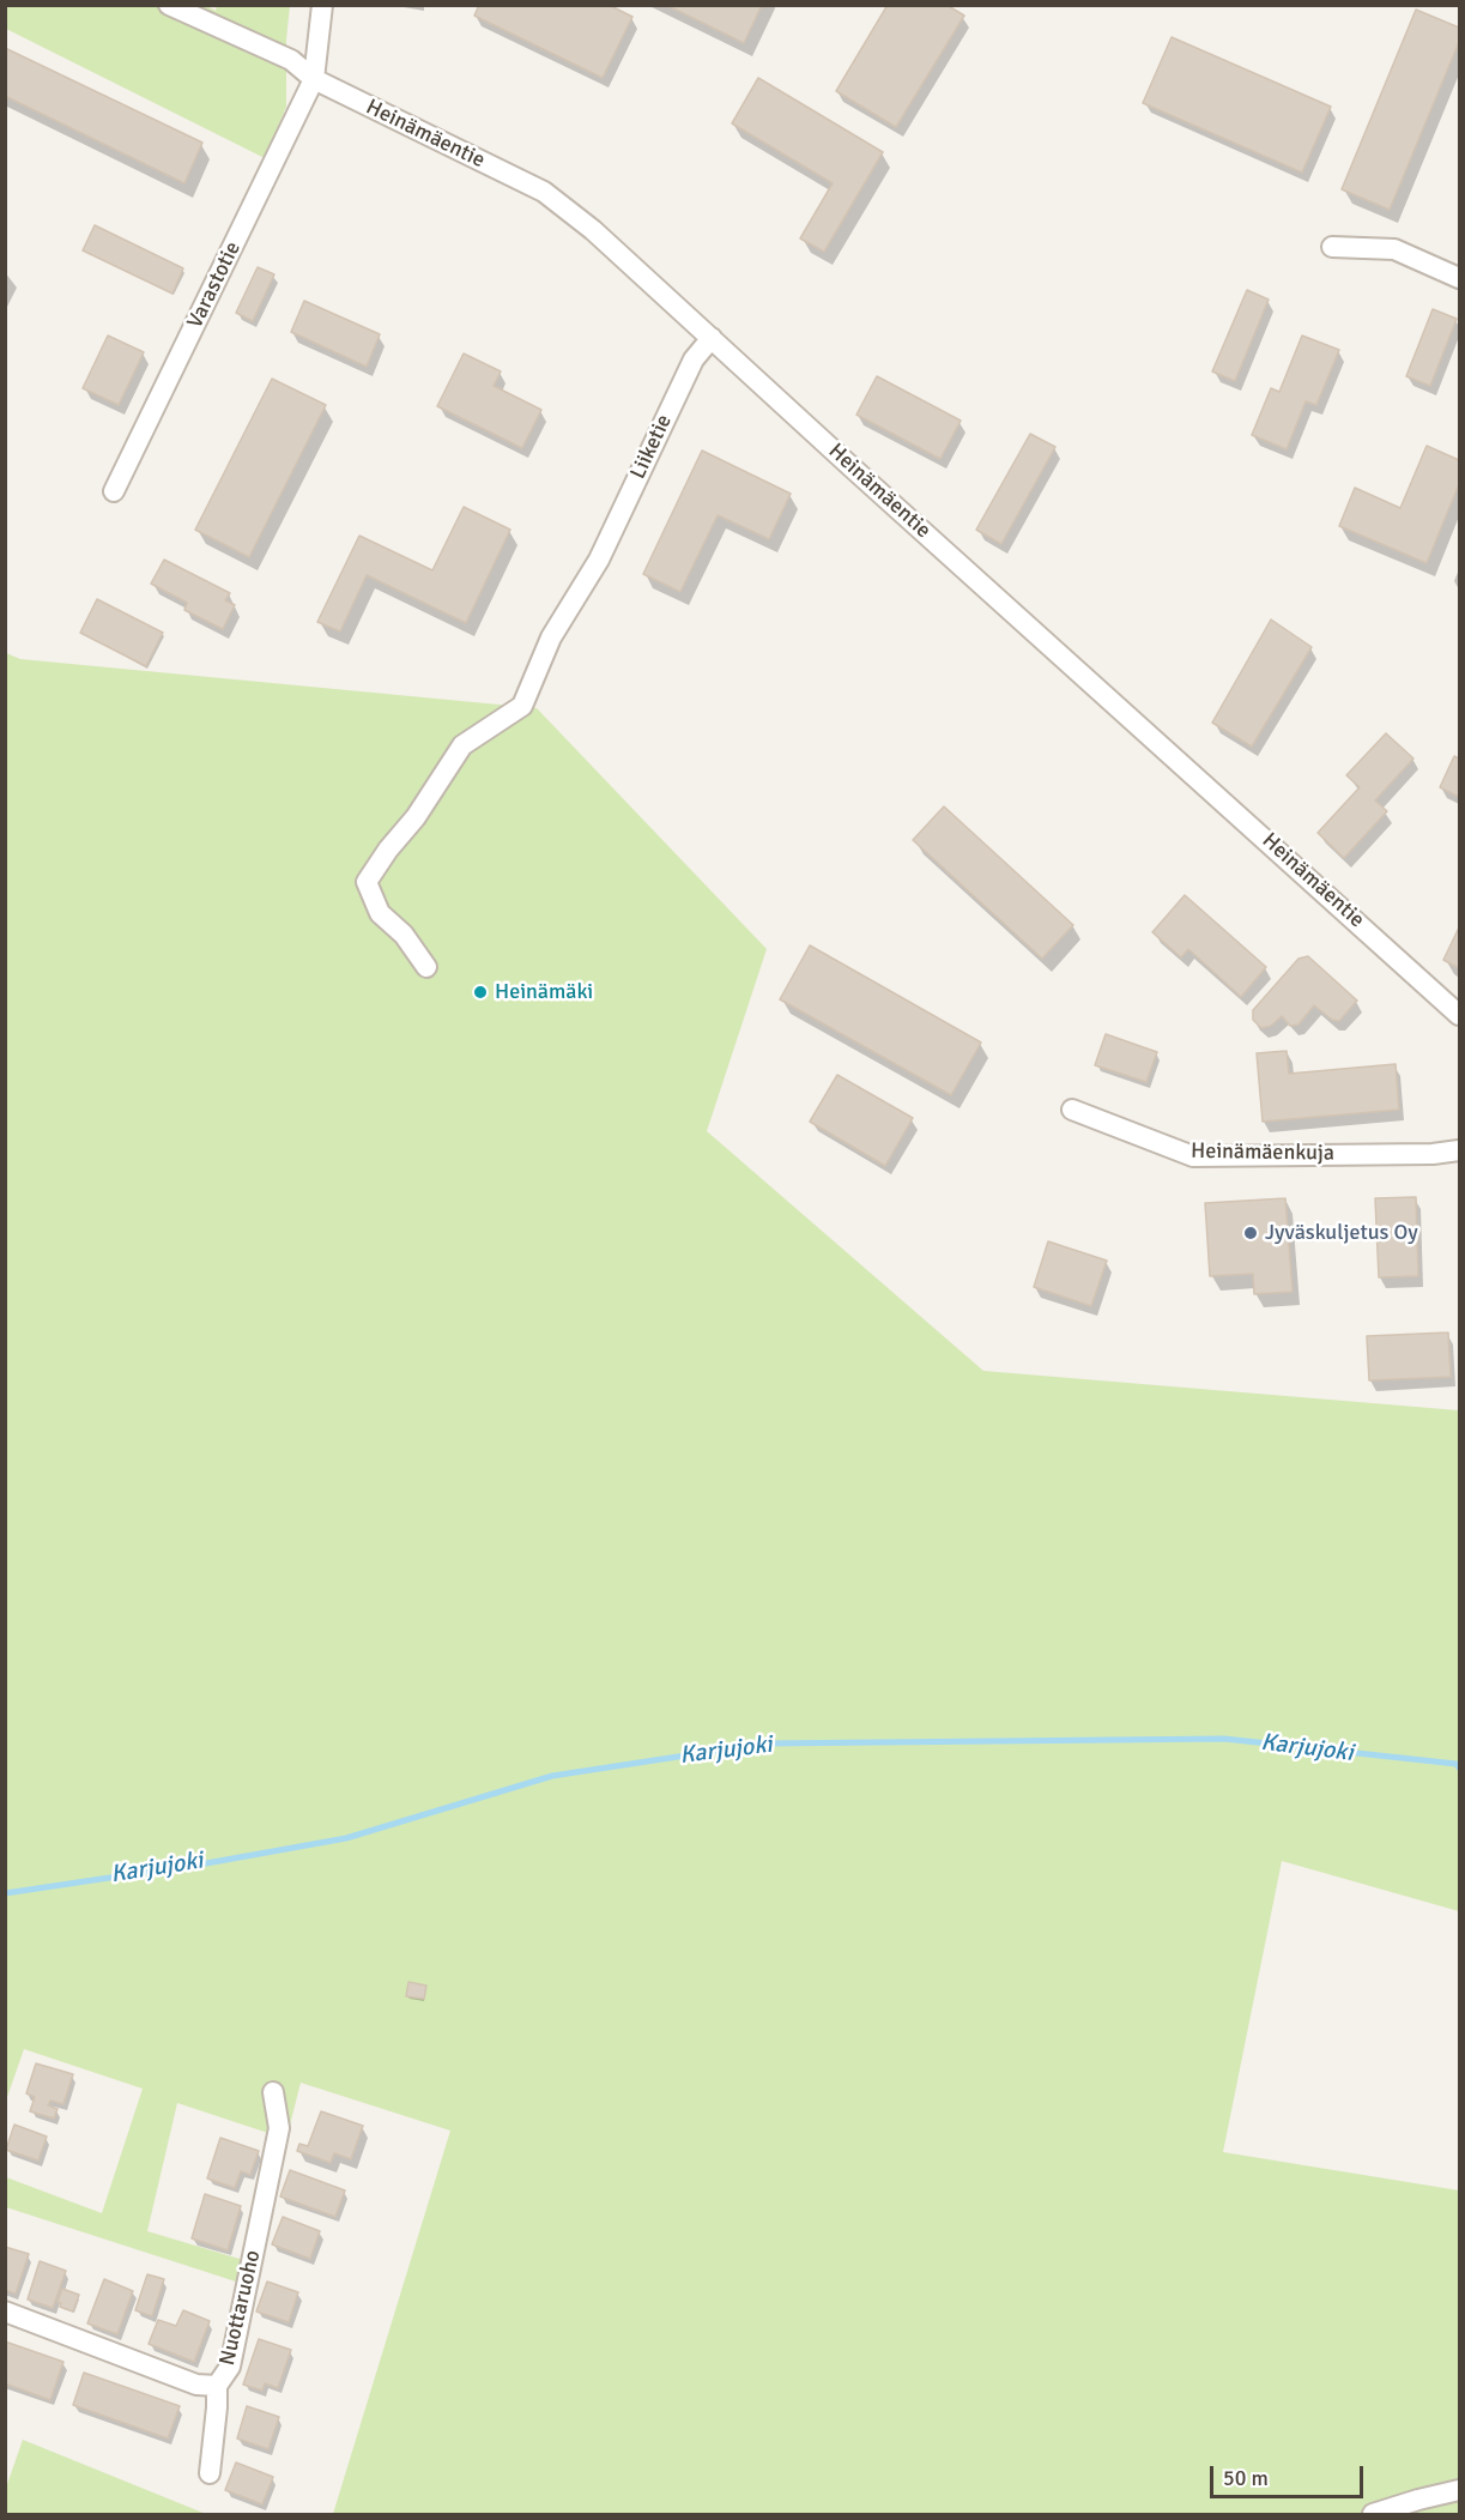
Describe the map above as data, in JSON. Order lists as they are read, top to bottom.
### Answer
{
  "streets": {
    "street": [
      "Heinämäentie",
      "Varastotie",
      "Liiketie",
      "Heinämäenkuja",
      "Nuottaruoho"
    ]
  },
  "crossings": [
    ["Heinämäentie", "Varastotie"],
    ["Heinämäentie", "Liiketie"]
  ],
  "water": ["Karjujoki"],
  "places": ["Heinämäki", "Jyväskuljetus Oy"],
  "scale_bar": "50 m"
}
